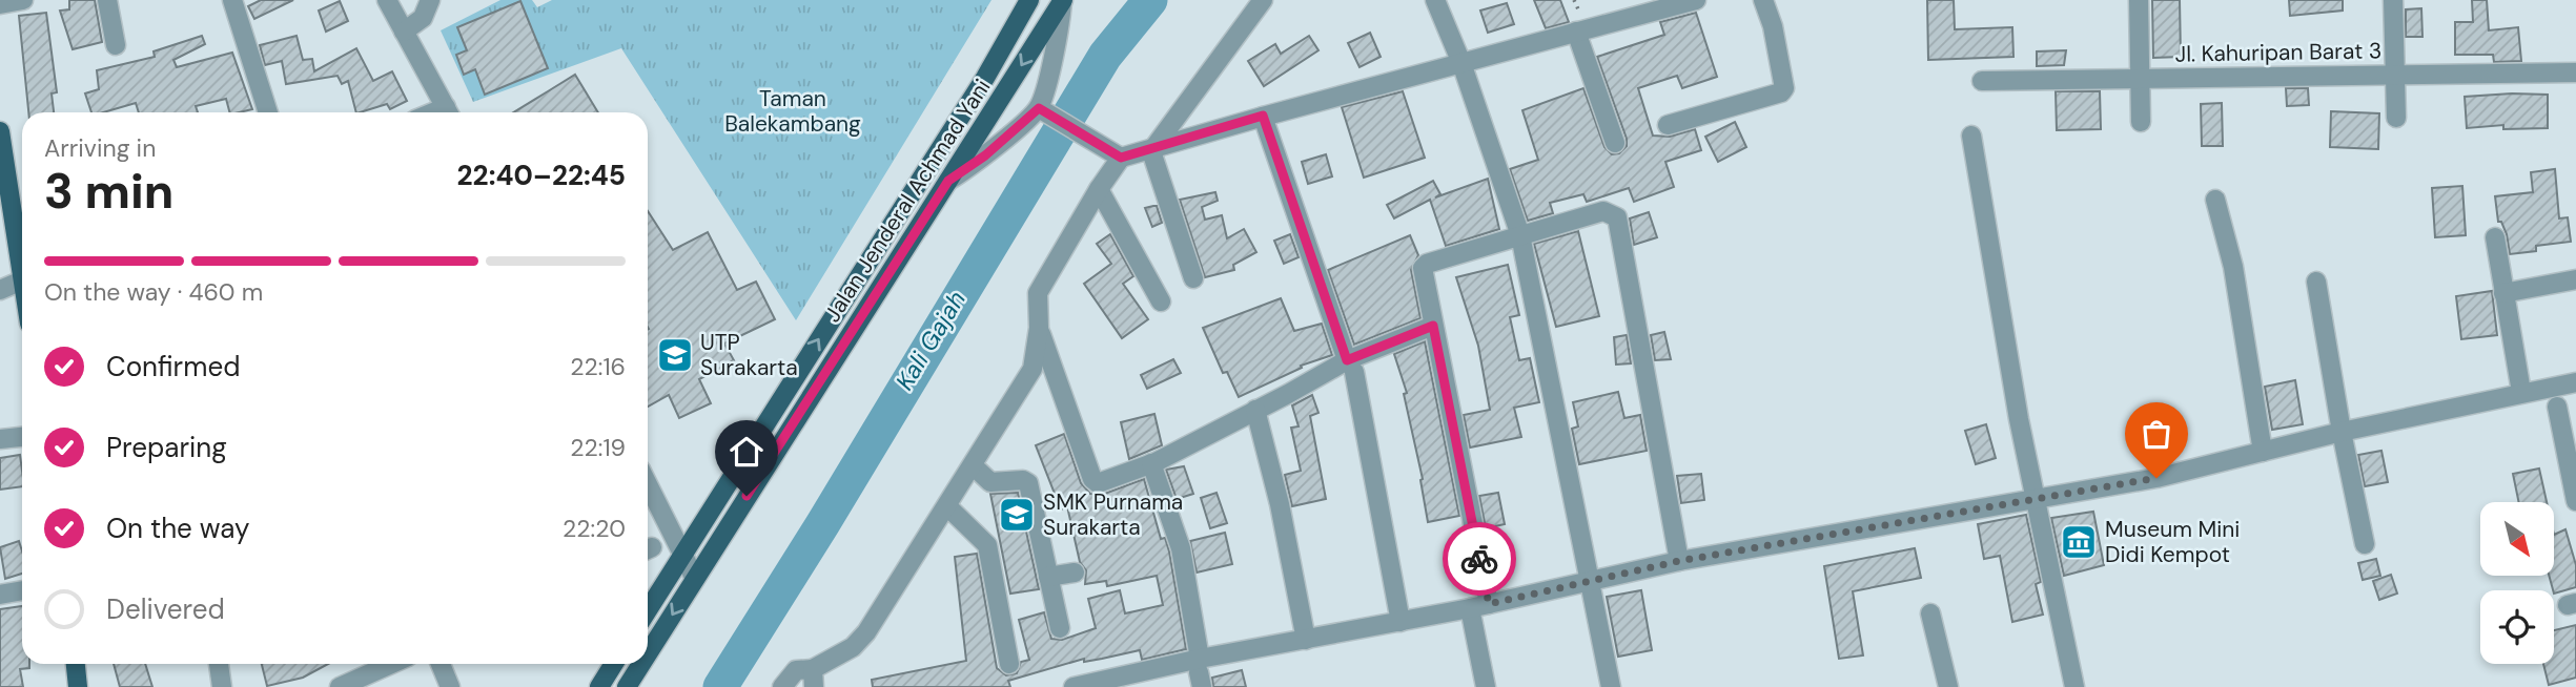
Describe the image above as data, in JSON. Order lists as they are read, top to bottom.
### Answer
{
  "streets": {
    "main road": ["Jalan Jenderal Achmad Yani"],
    "street": ["Jl. Kahuripan Barat 3"]
  },
  "water": ["Kali Gajah"],
  "parks": ["Taman Balekambang"],
  "places": {
    "school or university": ["UTP Surakarta", "SMK Purnama Surakarta"],
    "museum": ["Museum Mini Didi Kempot"]
  },
  "north": "bottom right",
  "page": {
    "heading": ["3 min", "Arriving in", "22:40–22:45"],
    "bar": "On the way · 460 m",
    "list": [
      ["Confirmed", "22:16"],
      ["Preparing", "22:19"],
      ["On the way", "22:20"],
      "Delivered"
    ]
  }
}
